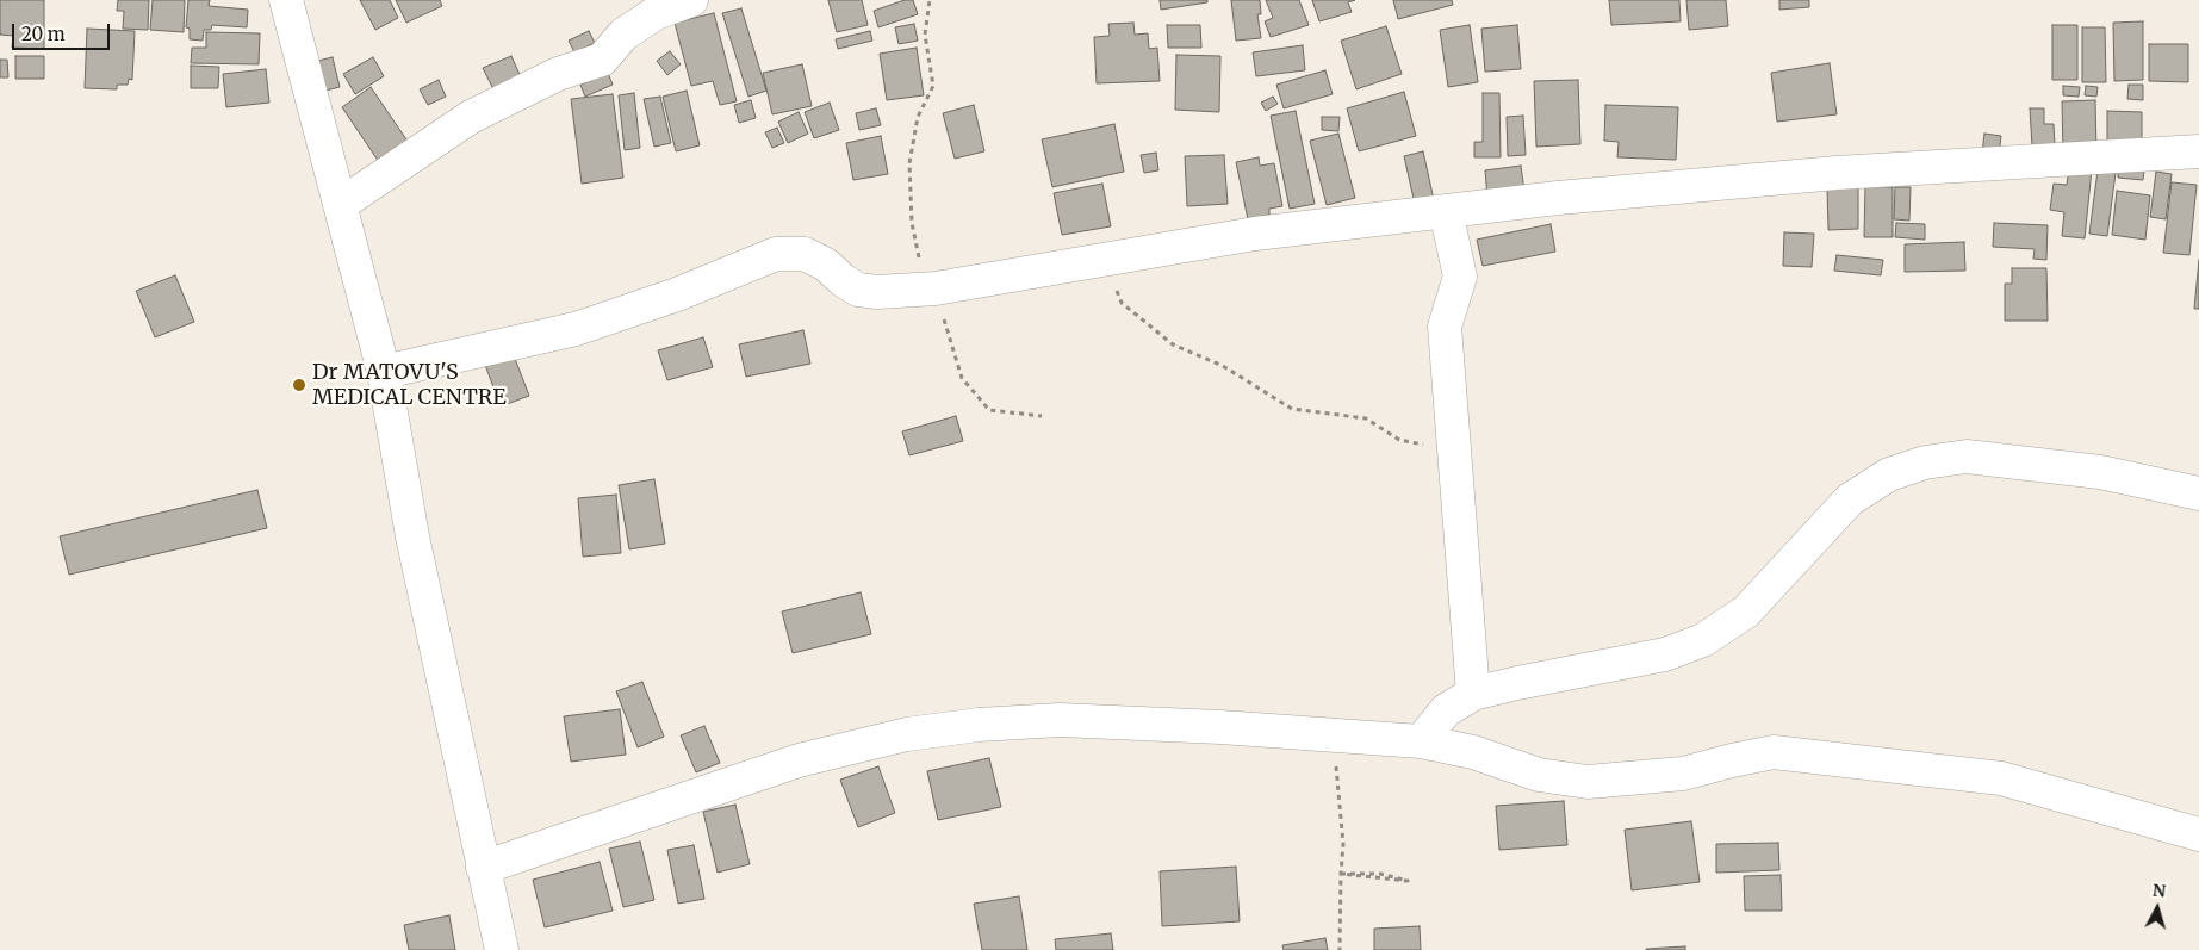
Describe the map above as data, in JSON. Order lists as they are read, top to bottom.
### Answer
{
  "places": ["Dr MATOVU'S MEDICAL CENTRE"],
  "scale_bar": "20 m",
  "north": "top"
}
